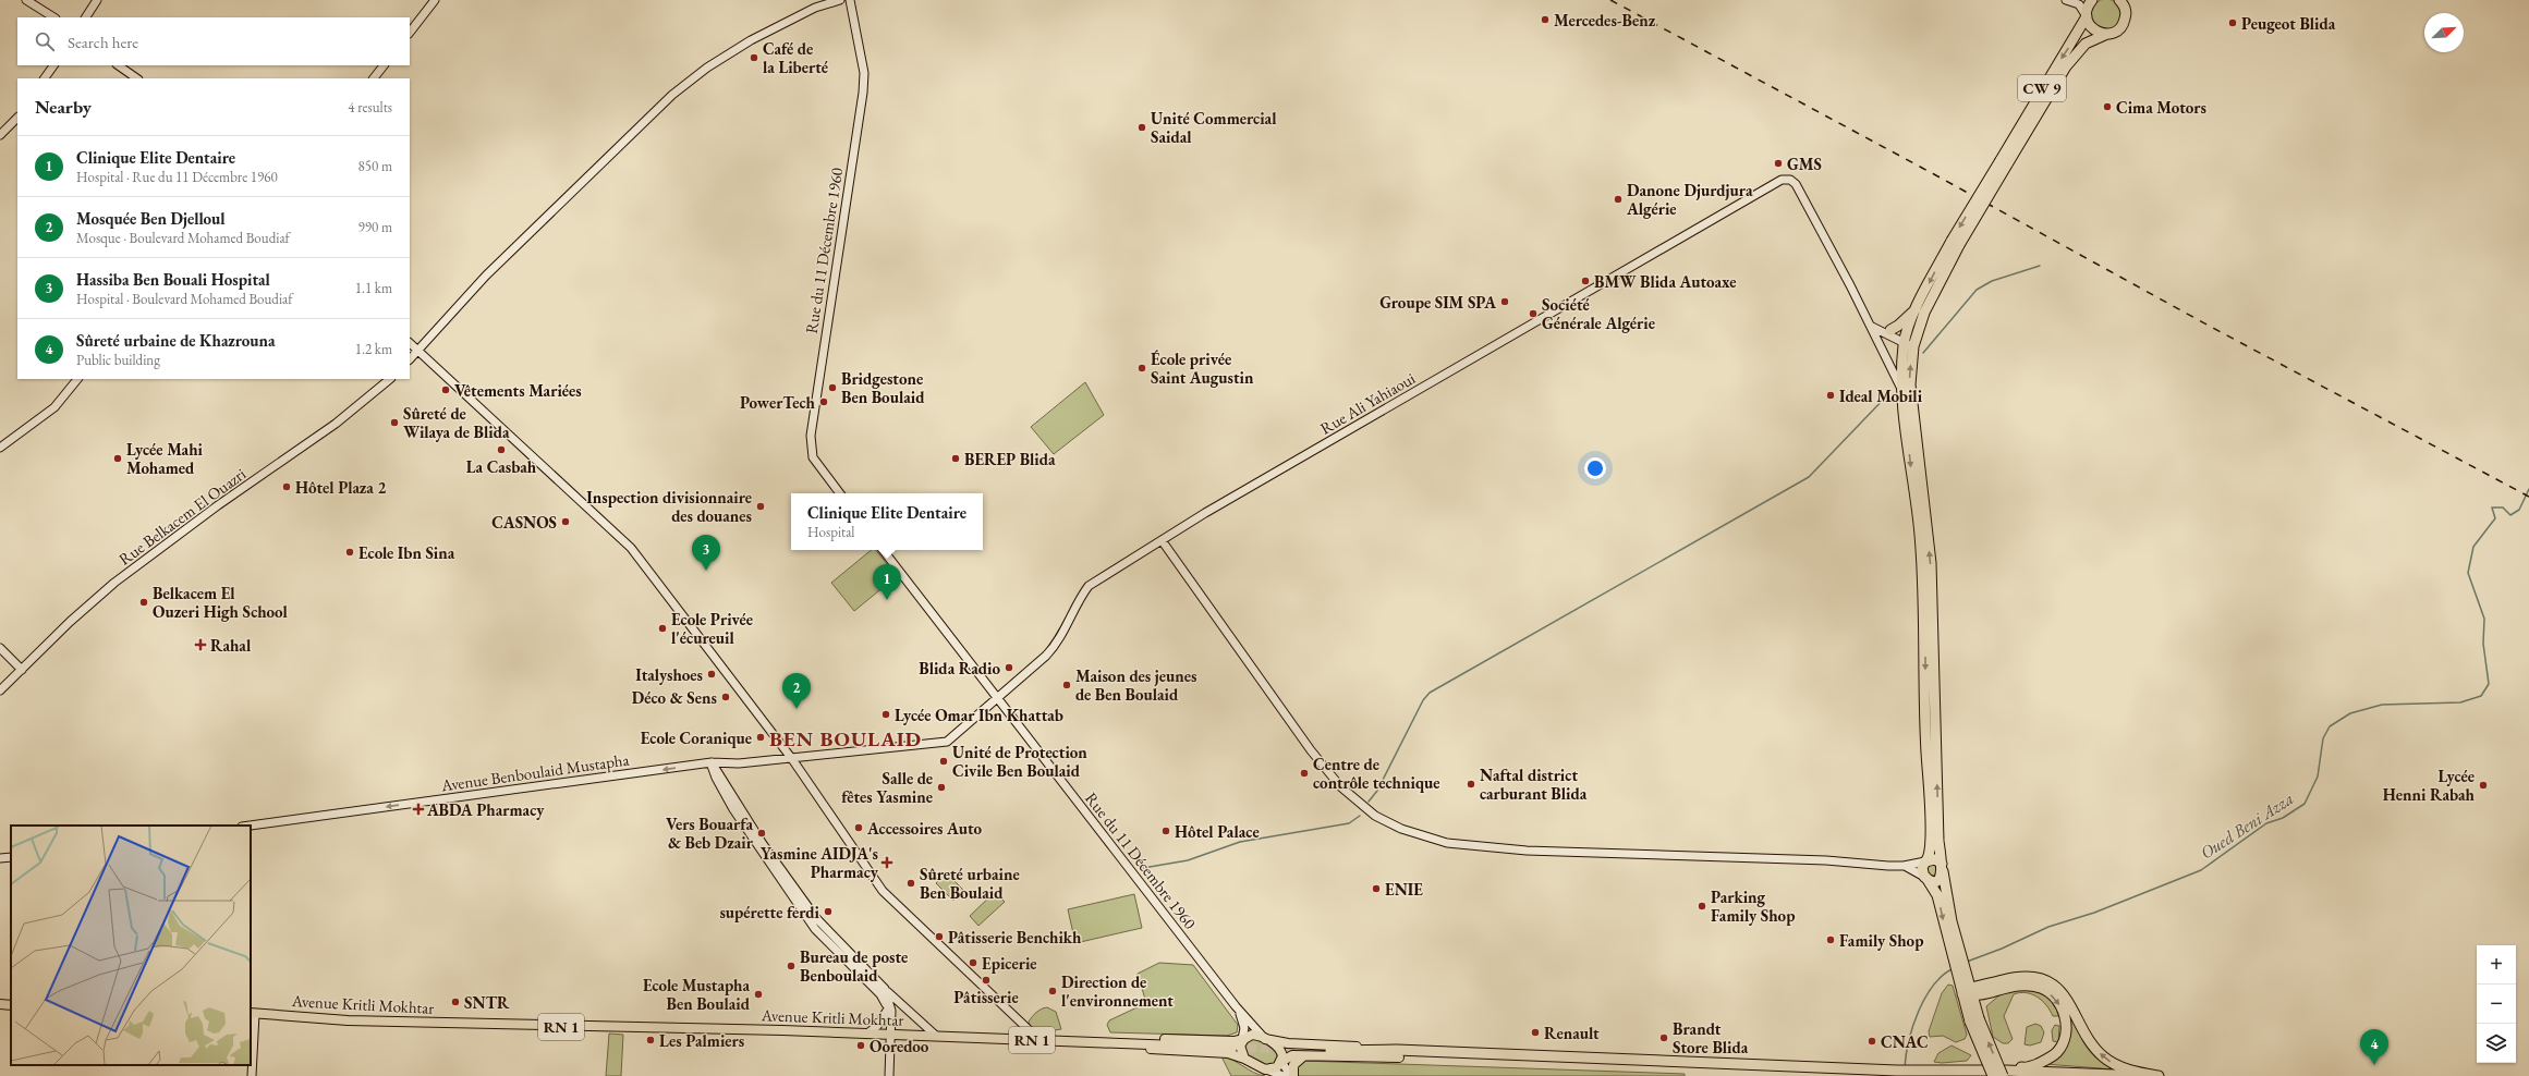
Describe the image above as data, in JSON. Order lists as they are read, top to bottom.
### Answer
{
  "streets": {
    "highway": ["CW 9"],
    "main road": [
      "Rue du 11 Décembre 1960",
      "Rue Ali Yahiaoui",
      "Rue Belkacem El Ouazri",
      "Avenue Benboulaid Mustapha",
      "Avenue Kritli Mokhtar",
      "RN 1"
    ]
  },
  "crossings": [
    ["Rue du 11 Décembre 1960", "Rue Ali Yahiaoui"],
    ["Rue du 11 Décembre 1960", "Avenue Benboulaid Mustapha"],
    ["Rue du 11 Décembre 1960", "RN 1"],
    ["Rue Ali Yahiaoui", "Avenue Benboulaid Mustapha"],
    ["Avenue Kritli Mokhtar", "RN 1"]
  ],
  "one_way": ["Avenue Benboulaid Mustapha"],
  "districts": ["BEN BOULAID"],
  "water": ["Oued Beni Azza"],
  "places": {
    "other": [
      "Mercedes-Benz",
      "Peugeot Blida",
      "Café de la Liberté",
      "Cima Motors",
      "Unité Commercial Saidal",
      "GMS",
      "Danone Djurdjura Algérie",
      "BMW Blida Autoaxe",
      "Groupe SIM SPA",
      "Société Générale Algérie",
      "École privée Saint Augustin",
      "Bridgestone Ben Boulaid",
      "Vêtements Mariées",
      "Ideal Mobili",
      "PowerTech",
      "Sûreté de Wilaya de Blida",
      "La Casbah",
      "Lycée Mahi Mohamed",
      "BEREP Blida",
      "Hôtel Plaza 2",
      "Inspection divisionnaire des douanes",
      "CASNOS",
      "Ecole Ibn Sina",
      "Belkacem El Ouzeri High School",
      "Ecole Privée l'écureuil",
      "Blida Radio",
      "Italyshoes",
      "Maison des jeunes de Ben Boulaid",
      "Déco & Sens",
      "Lycée Omar Ibn Khattab",
      "Ecole Coranique",
      "Unité de Protection Civile Ben Boulaid",
      "Centre de contrôle technique",
      "Naftal district carburant Blida",
      "Lycée Henni Rabah",
      "Salle de fêtes Yasmine",
      "Accessoires Auto",
      "Hôtel Palace",
      "Vers Bouarfa & Beb Dzair",
      "Sûreté urbaine Ben Boulaid",
      "ENIE",
      "Parking Family Shop",
      "supérette ferdi",
      "Pâtisserie Benchikh",
      "Family Shop",
      "Epicerie",
      "Bureau de poste Benboulaid",
      "Pâtisserie",
      "Direction de l'environnement",
      "Ecole Mustapha Ben Boulaid",
      "SNTR",
      "Renault",
      "Brandt Store Blida",
      "Les Palmiers",
      "CNAC",
      "Ooredoo"
    ],
    "health": ["Rahal", "ABDA Pharmacy", "Yasmine AIDJA's Pharmacy"]
  },
  "north": "top right",
  "page": {
    "search": "Search here",
    "heading": ["Nearby", "4 results"],
    "list": [
      {
        "mark": "1",
        "name": "Clinique Elite Dentaire",
        "note": "Hospital · Rue du 11 Décembre 1960",
        "value": "850 m"
      },
      {
        "mark": "2",
        "name": "Mosquée Ben Djelloul",
        "note": "Mosque · Boulevard Mohamed Boudiaf",
        "value": "990 m"
      },
      {
        "mark": "3",
        "name": "Hassiba Ben Bouali Hospital",
        "note": "Hospital · Boulevard Mohamed Boudiaf",
        "value": "1.1 km"
      },
      {
        "mark": "4",
        "name": "Sûreté urbaine de Khazrouna",
        "note": "Public building",
        "value": "1.2 km"
      }
    ],
    "popup": ["Clinique Elite Dentaire", "Hospital"],
    "pins": [
      "3",
      "1",
      "2",
      "4"
    ],
    "map_buttons": ["+", "−"]
  }
}
